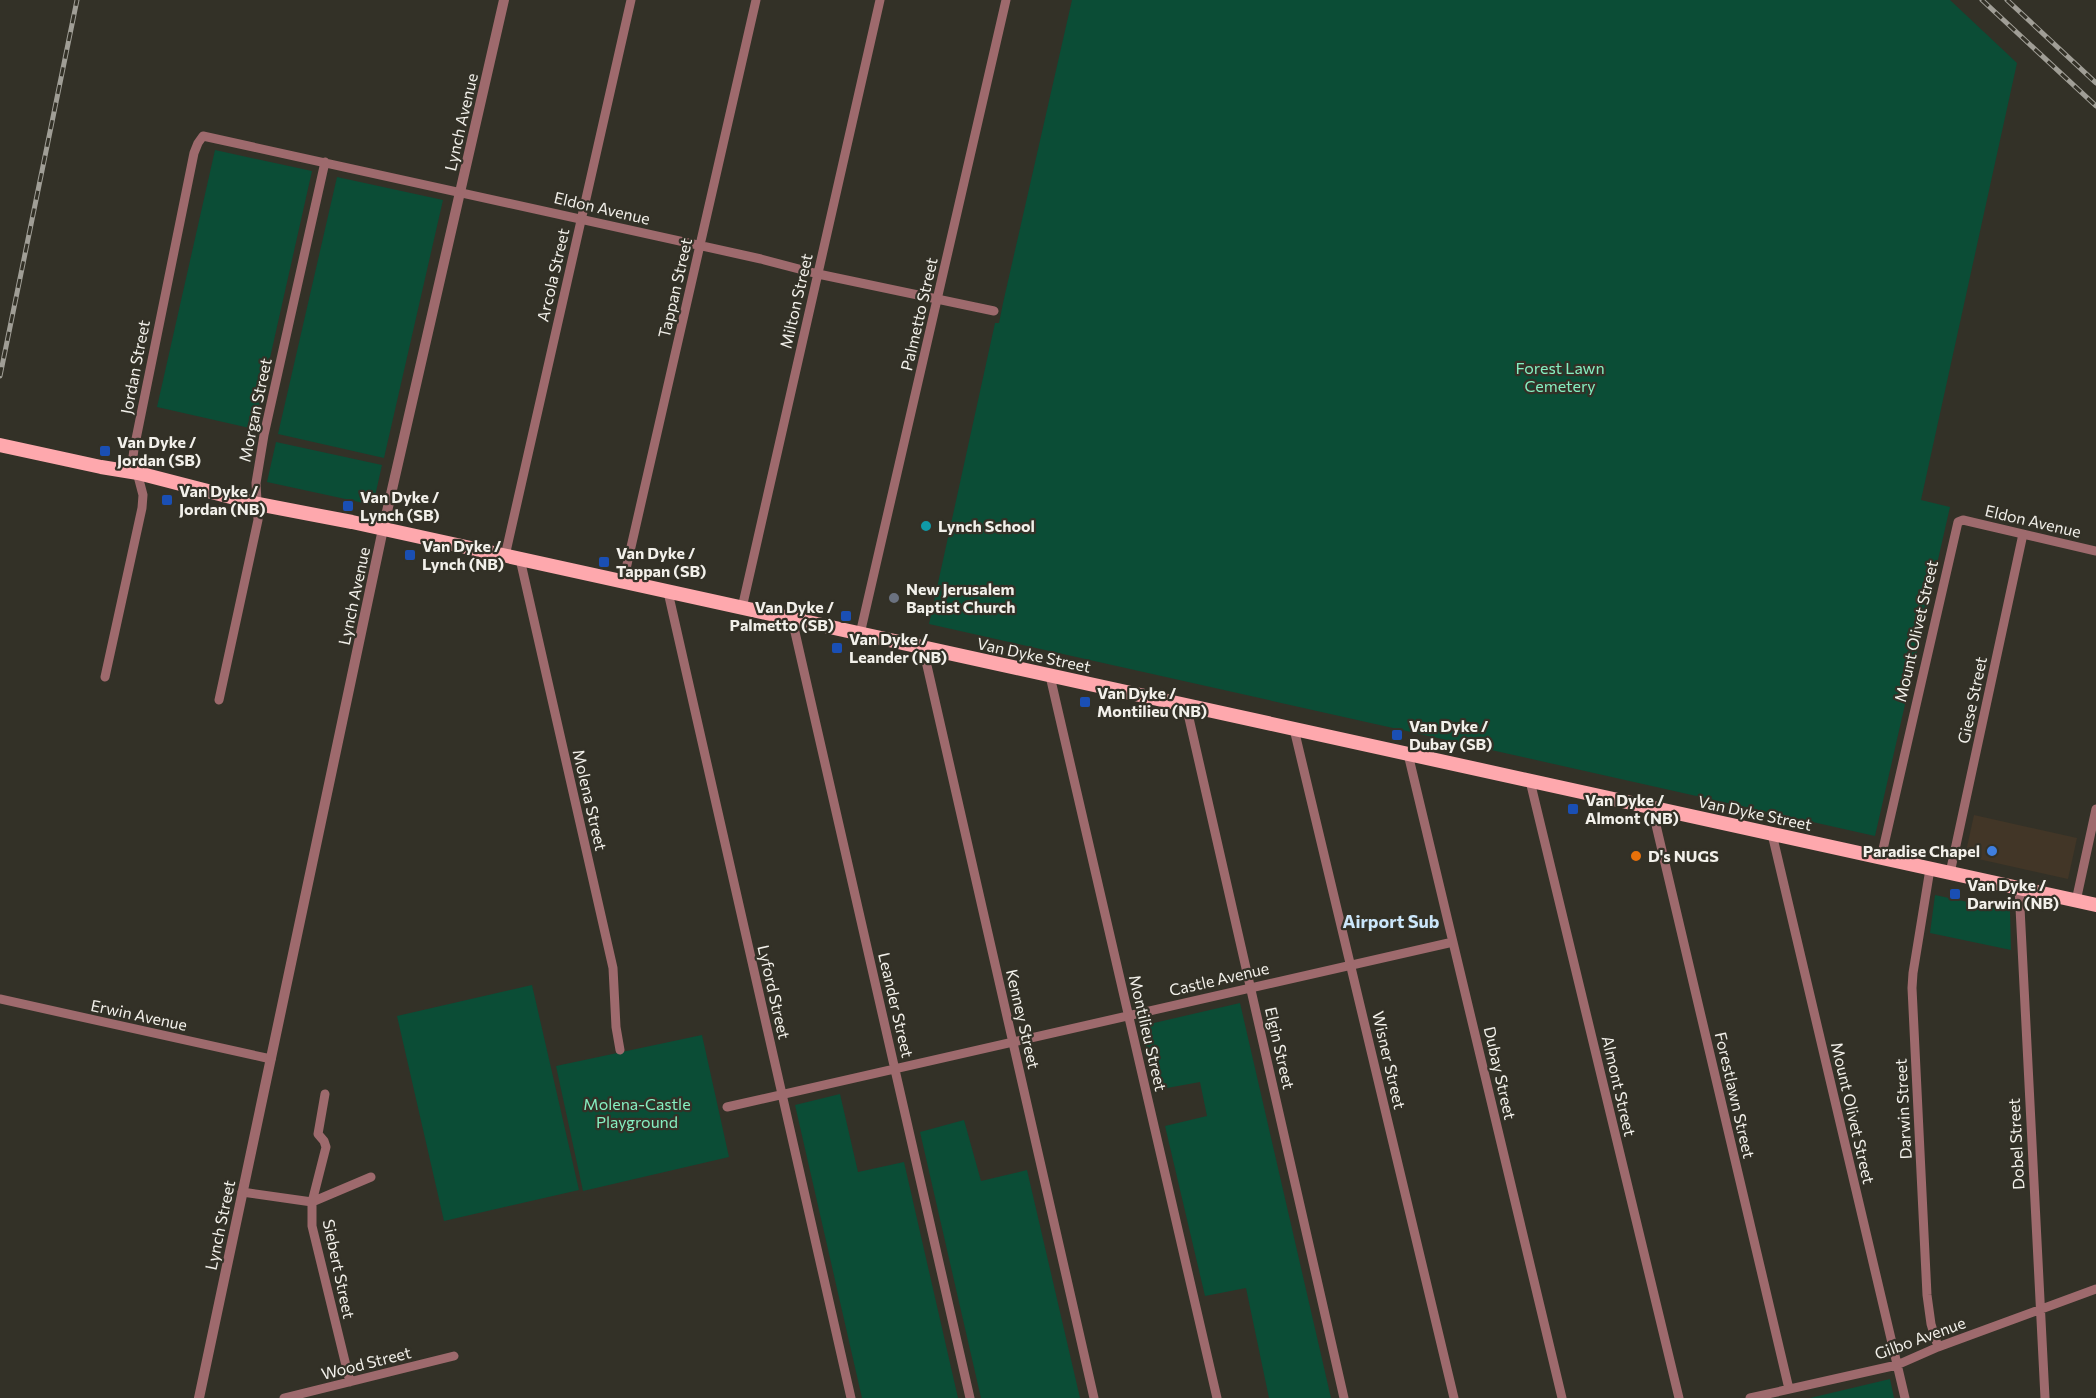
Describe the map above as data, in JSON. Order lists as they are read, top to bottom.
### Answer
{
  "streets": {
    "main road": ["Van Dyke Street"],
    "street": [
      "Lynch Avenue",
      "Eldon Avenue",
      "Arcola Street",
      "Tappan Street",
      "Milton Street",
      "Palmetto Street",
      "Jordan Street",
      "Morgan Street",
      "Mount Olivet Street",
      "Giese Street",
      "Molena Street",
      "Castle Avenue",
      "Lyford Street",
      "Leander Street",
      "Erwin Avenue",
      "Kenney Street",
      "Montilieu Street",
      "Elgin Street",
      "Wisner Street",
      "Dubay Street",
      "Almont Street",
      "Forestlawn Street",
      "Darwin Street",
      "Dobel Street",
      "Lynch Street",
      "Siebert Street",
      "Gilbo Avenue",
      "Wood Street"
    ]
  },
  "crossings": [
    ["Lynch Avenue", "Eldon Avenue"],
    ["Lynch Avenue", "Van Dyke Street"],
    ["Lynch Avenue", "Erwin Avenue"],
    ["Lynch Avenue", "Lynch Street"],
    ["Eldon Avenue", "Arcola Street"],
    ["Eldon Avenue", "Tappan Street"],
    ["Eldon Avenue", "Milton Street"],
    ["Eldon Avenue", "Palmetto Street"],
    ["Eldon Avenue", "Jordan Street"],
    ["Eldon Avenue", "Morgan Street"],
    ["Eldon Avenue", "Mount Olivet Street"],
    ["Eldon Avenue", "Giese Street"],
    ["Arcola Street", "Van Dyke Street"],
    ["Tappan Street", "Van Dyke Street"],
    ["Milton Street", "Van Dyke Street"],
    ["Palmetto Street", "Van Dyke Street"],
    ["Jordan Street", "Van Dyke Street"],
    ["Morgan Street", "Van Dyke Street"],
    ["Mount Olivet Street", "Van Dyke Street"],
    ["Mount Olivet Street", "Gilbo Avenue"],
    ["Van Dyke Street", "Giese Street"],
    ["Van Dyke Street", "Molena Street"],
    ["Van Dyke Street", "Lyford Street"],
    ["Van Dyke Street", "Leander Street"],
    ["Van Dyke Street", "Kenney Street"],
    ["Van Dyke Street", "Montilieu Street"],
    ["Van Dyke Street", "Elgin Street"],
    ["Van Dyke Street", "Wisner Street"],
    ["Van Dyke Street", "Dubay Street"],
    ["Van Dyke Street", "Almont Street"],
    ["Van Dyke Street", "Forestlawn Street"],
    ["Van Dyke Street", "Darwin Street"],
    ["Van Dyke Street", "Dobel Street"],
    ["Castle Avenue", "Lyford Street"],
    ["Castle Avenue", "Leander Street"],
    ["Castle Avenue", "Kenney Street"],
    ["Castle Avenue", "Montilieu Street"],
    ["Castle Avenue", "Elgin Street"],
    ["Castle Avenue", "Wisner Street"],
    ["Castle Avenue", "Dubay Street"],
    ["Erwin Avenue", "Lynch Street"],
    ["Forestlawn Street", "Gilbo Avenue"],
    ["Darwin Street", "Gilbo Avenue"],
    ["Dobel Street", "Gilbo Avenue"],
    ["Siebert Street", "Wood Street"]
  ],
  "districts": ["Airport Sub"],
  "parks": ["Forest Lawn Cemetery", "Molena-Castle Playground"],
  "places": {
    "transit": [
      "Van Dyke / Jordan (SB)",
      "Van Dyke / Jordan (NB)",
      "Van Dyke / Lynch (SB)",
      "Van Dyke / Lynch (NB)",
      "Van Dyke / Tappan (SB)",
      "Van Dyke / Palmetto (SB)",
      "Van Dyke / Leander (NB)",
      "Van Dyke / Montilieu (NB)",
      "Van Dyke / Dubay (SB)",
      "Van Dyke / Almont (NB)",
      "Van Dyke / Darwin (NB)"
    ],
    "other": [
      "Lynch School",
      "New Jerusalem Baptist Church",
      "Paradise Chapel",
      "D's NUGS"
    ]
  }
}
